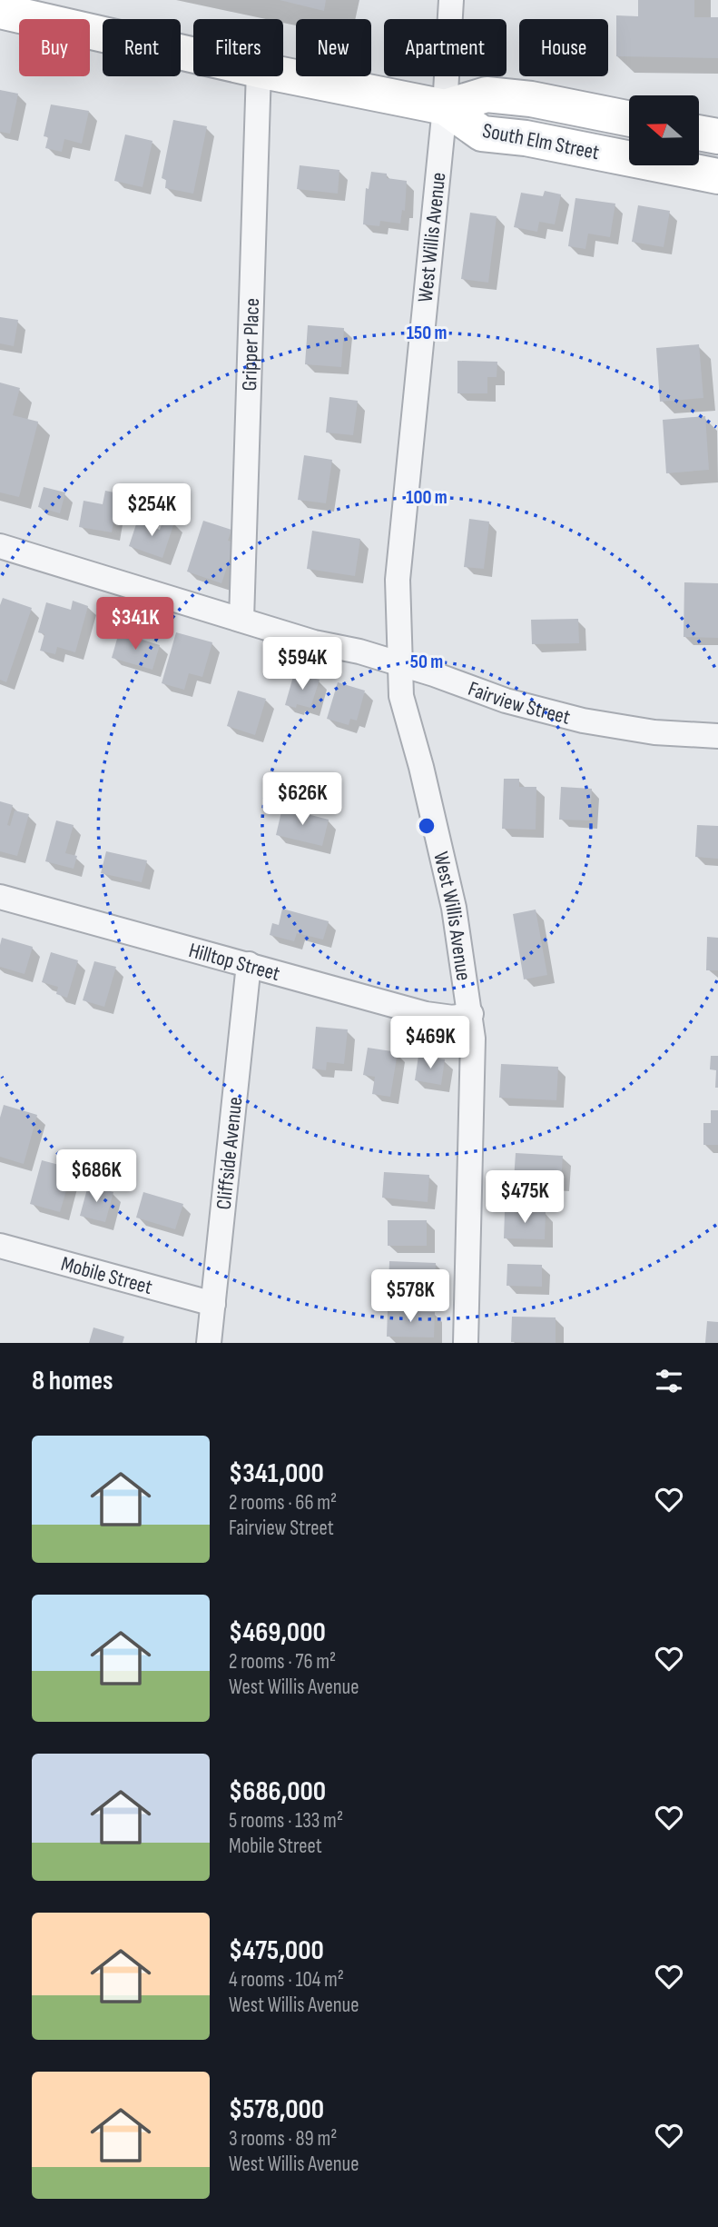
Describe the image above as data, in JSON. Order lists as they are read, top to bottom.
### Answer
{
  "streets": {
    "street": [
      "South Elm Street",
      "West Willis Avenue",
      "Gripper Place",
      "Fairview Street",
      "Hilltop Street",
      "Cliffside Avenue",
      "Mobile Street"
    ]
  },
  "crossings": [
    ["South Elm Street", "West Willis Avenue"],
    ["West Willis Avenue", "Fairview Street"],
    ["West Willis Avenue", "Hilltop Street"],
    ["Gripper Place", "Fairview Street"],
    ["Hilltop Street", "Cliffside Avenue"],
    ["Cliffside Avenue", "Mobile Street"]
  ],
  "north": "left",
  "page": {
    "chip": [
      "Buy",
      "Rent",
      "Filters",
      "New",
      "Apartment",
      "House"
    ],
    "price": [
      "$254K",
      "$341K",
      "$594K",
      "$626K",
      "$469K",
      "$686K",
      "$475K",
      "$578K"
    ],
    "heading": "8 homes",
    "list": [
      {
        "name": "$341,000",
        "note": "2 rooms · 66 m² · Fairview Street"
      },
      {
        "name": "$469,000",
        "note": "2 rooms · 76 m² · West Willis Avenue"
      },
      {
        "name": "$686,000",
        "note": "5 rooms · 133 m² · Mobile Street"
      },
      {
        "name": "$475,000",
        "note": "4 rooms · 104 m² · West Willis Avenue"
      },
      {
        "name": "$578,000",
        "note": "3 rooms · 89 m² · West Willis Avenue"
      }
    ]
  },
  "rings": ["150 m", "100 m", "50 m"]
}
